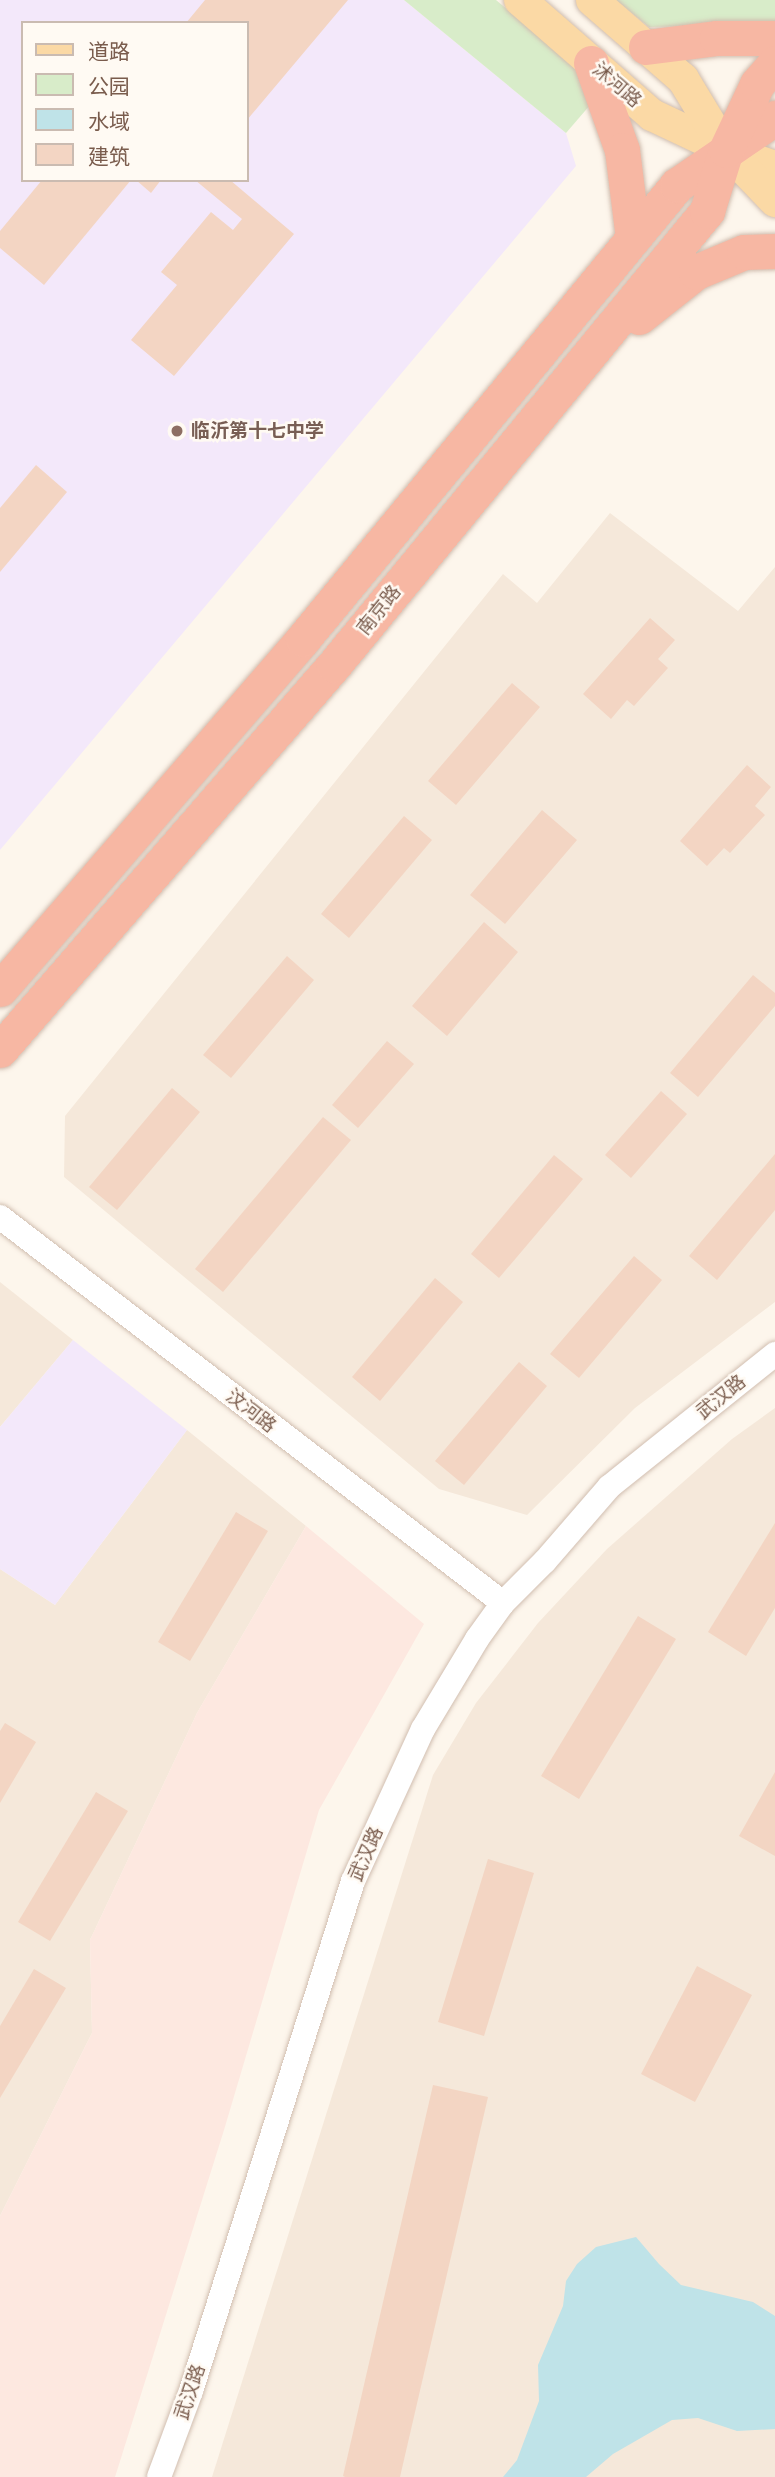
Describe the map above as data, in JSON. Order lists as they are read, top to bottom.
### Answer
{
  "streets": {
    "highway": ["南京路"],
    "main road": ["沭河路"],
    "street": ["武汉路", "汶河路"]
  },
  "crossings": [
    ["沭河路", "南京路"],
    ["武汉路", "汶河路"]
  ],
  "places": ["临沂第十七中学"],
  "legend": [
    "道路",
    "公园",
    "水域",
    "建筑"
  ]
}
